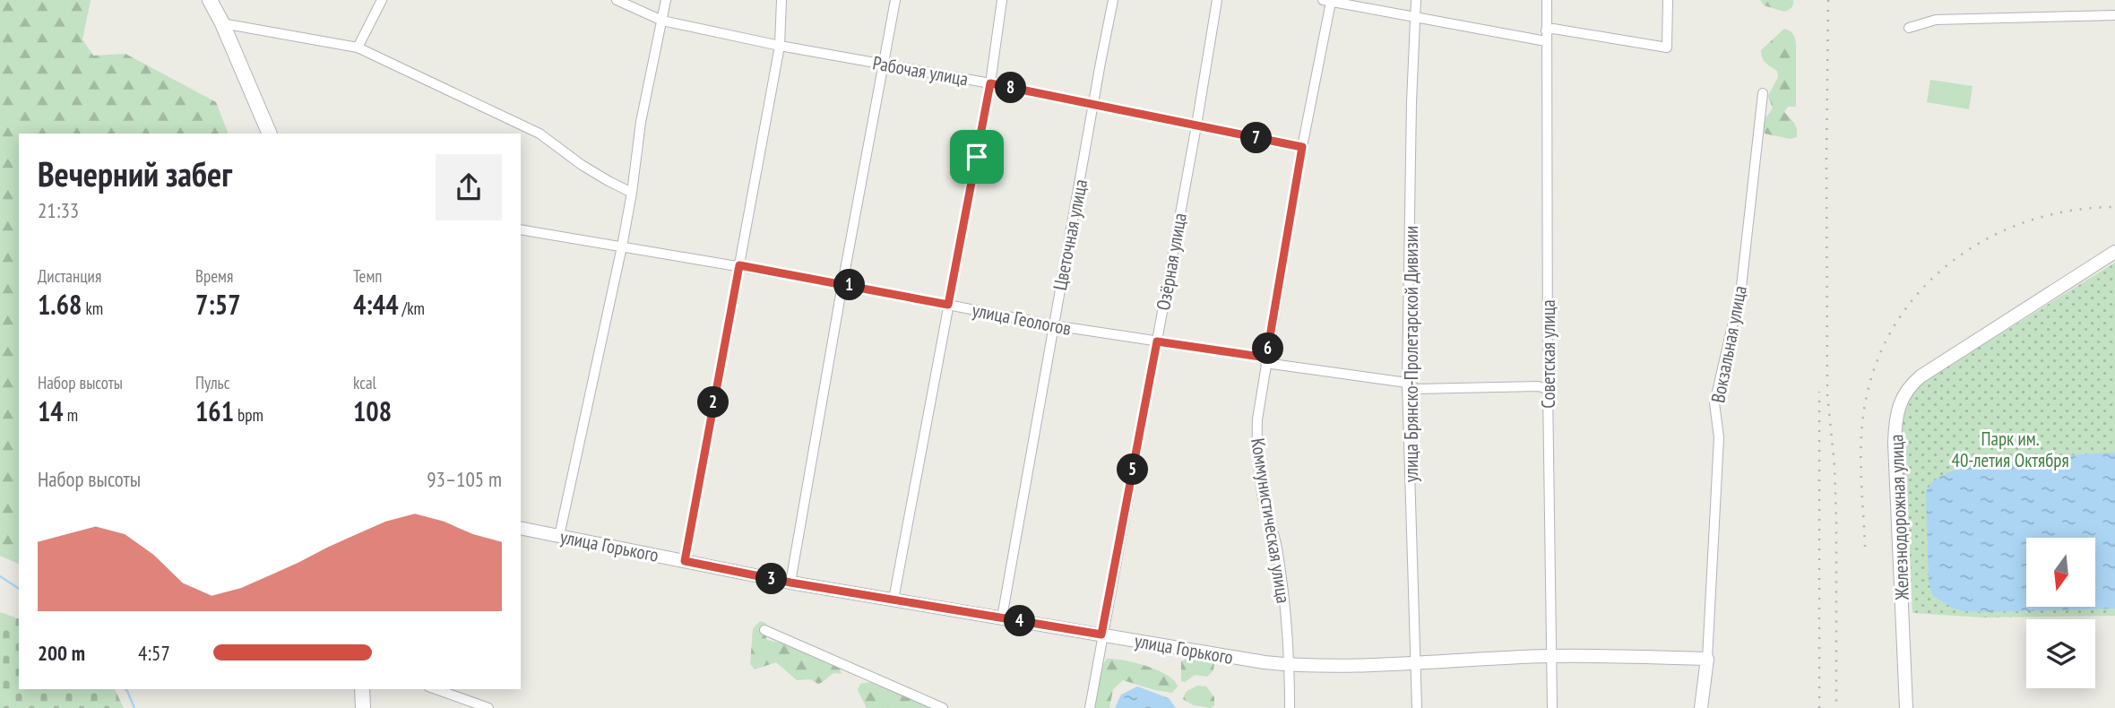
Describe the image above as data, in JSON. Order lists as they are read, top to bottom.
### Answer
{
  "streets": {
    "street": [
      "Рабочая улица",
      "Цветочная улица",
      "Озёрная улица",
      "улица Геологов",
      "Вокзальная улица",
      "улица Брянско-Пролетарской Дивизии",
      "Советская улица",
      "Железнодорожная улица",
      "Коммунистическая улица",
      "улица Горького"
    ]
  },
  "crossings": [
    ["Рабочая улица", "Цветочная улица"],
    ["Рабочая улица", "Озёрная улица"],
    ["Рабочая улица", "Коммунистическая улица"],
    ["Цветочная улица", "улица Геологов"],
    ["Цветочная улица", "улица Горького"],
    ["Озёрная улица", "улица Геологов"],
    ["Озёрная улица", "улица Горького"],
    ["улица Геологов", "улица Брянско-Пролетарской Дивизии"],
    ["улица Геологов", "Советская улица"],
    ["улица Геологов", "Коммунистическая улица"],
    ["Вокзальная улица", "улица Горького"],
    ["улица Брянско-Пролетарской Дивизии", "улица Горького"],
    ["Советская улица", "улица Горького"],
    ["Коммунистическая улица", "улица Горького"]
  ],
  "parks": ["Парк им. 40-летия Октября"],
  "north": "bottom",
  "page": {
    "pins": [
      "8",
      "7",
      "1",
      "6",
      "2",
      "5",
      "3",
      "4"
    ],
    "heading": ["Вечерний забег", "21:33"],
    "stats": [
      ["Дистанция", "1.68 km"],
      ["Время", "7:57"],
      ["Темп", "4:44 /km"],
      ["Набор высоты", "14 m"],
      ["Пульс", "161 bpm"],
      ["kcal", "108"]
    ],
    "chart": ["Набор высоты", "93–105 m"],
    "list": [
      {
        "name": "200 m",
        "note": "4:57"
      }
    ]
  }
}
